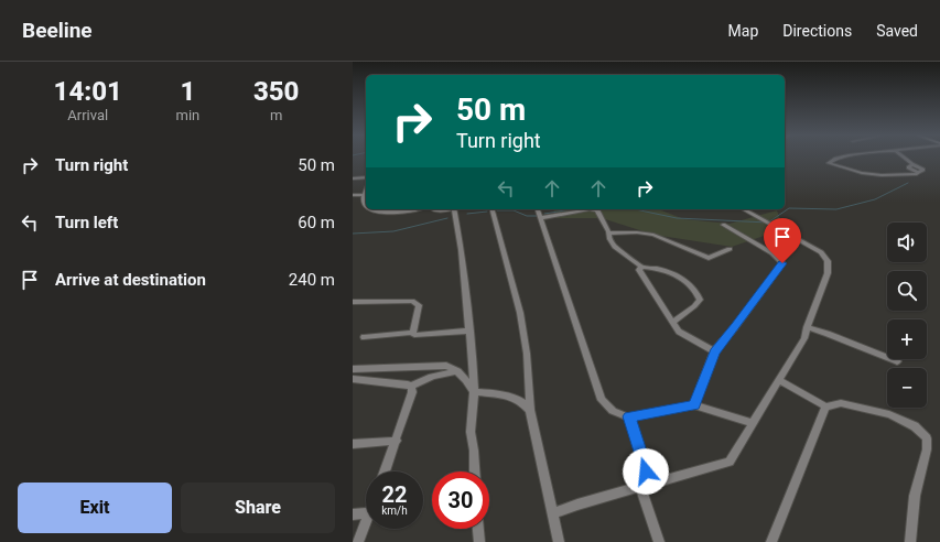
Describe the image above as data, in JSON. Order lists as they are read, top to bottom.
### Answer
{
  "page": {
    "header": "Beeline",
    "nav": ["Map", "Directions", "Saved"],
    "eta": [
      "14:01",
      "Arrival",
      "1",
      "min",
      "350",
      "m"
    ],
    "turn": ["50 m", "Turn right"],
    "list": [
      {
        "name": "Turn right",
        "value": "50 m"
      },
      {
        "name": "Turn left",
        "value": "60 m"
      },
      {
        "name": "Arrive at destination",
        "value": "240 m"
      }
    ],
    "map_buttons": ["+", "−"],
    "speed": "22 km/h",
    "limit": "30",
    "buttons": ["Exit", "Share"]
  }
}
